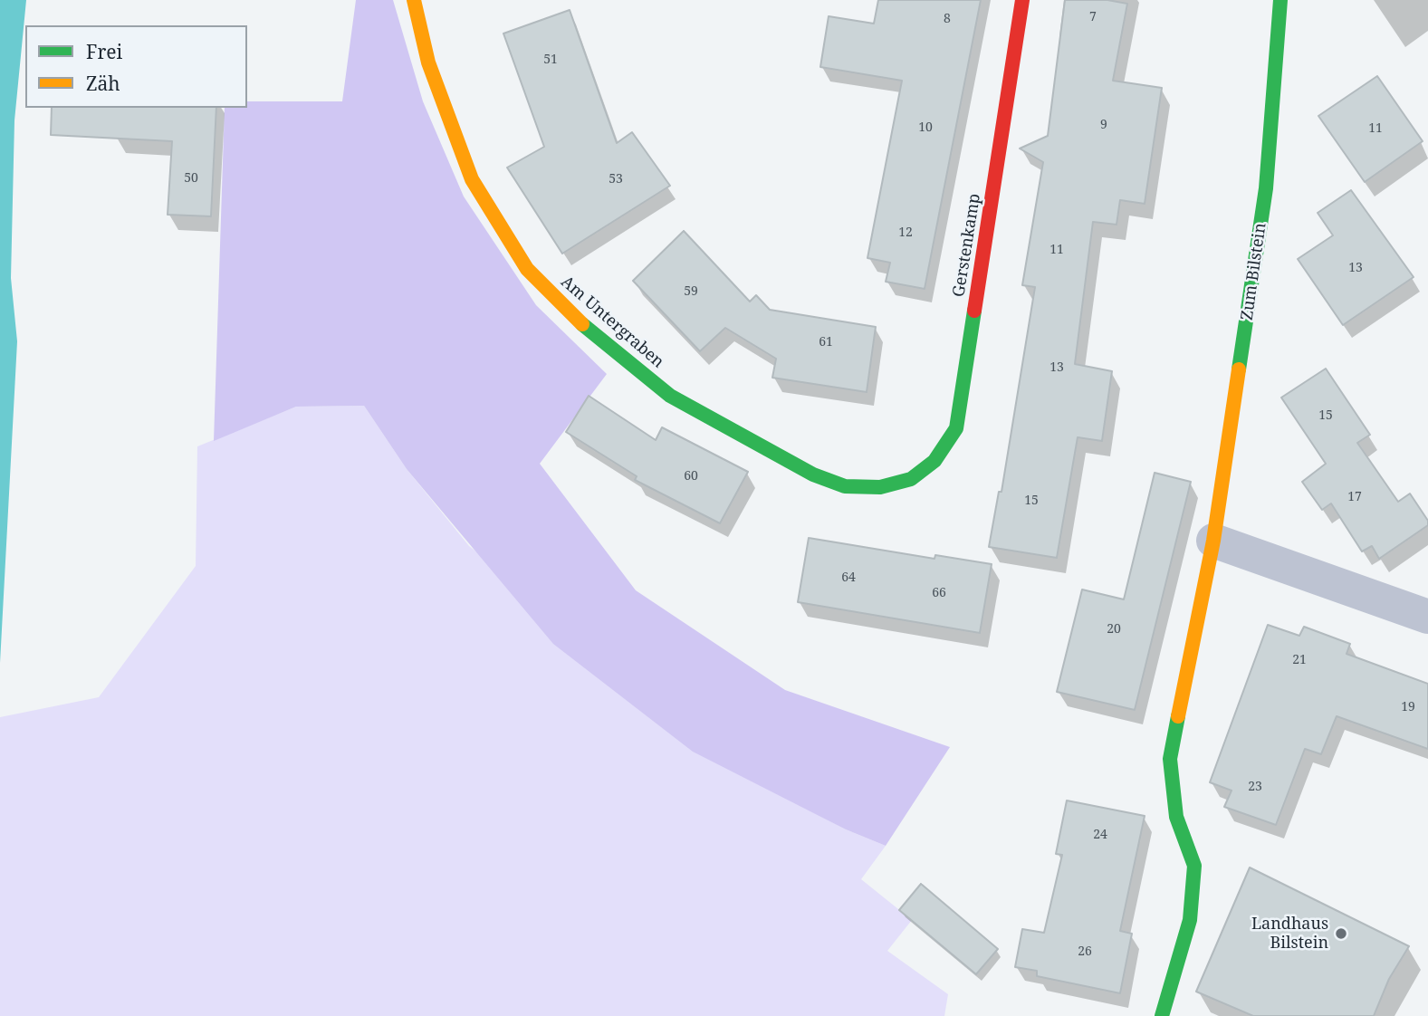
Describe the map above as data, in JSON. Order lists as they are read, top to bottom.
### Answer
{
  "streets": {
    "street": ["Gerstenkamp", "Zum Bilstein", "Am Untergraben"]
  },
  "crossings": [
    ["Gerstenkamp", "Am Untergraben"]
  ],
  "places": ["Landhaus Bilstein"],
  "house_numbers": [
    "7",
    "8",
    "51",
    "9",
    "10",
    "11",
    "50",
    "53",
    "12",
    "11",
    "13",
    "59",
    "61",
    "13",
    "15",
    "60",
    "17",
    "15",
    "64",
    "66",
    "20",
    "21",
    "19",
    "23",
    "24",
    "26"
  ],
  "legend": ["Frei", "Zäh"]
}
